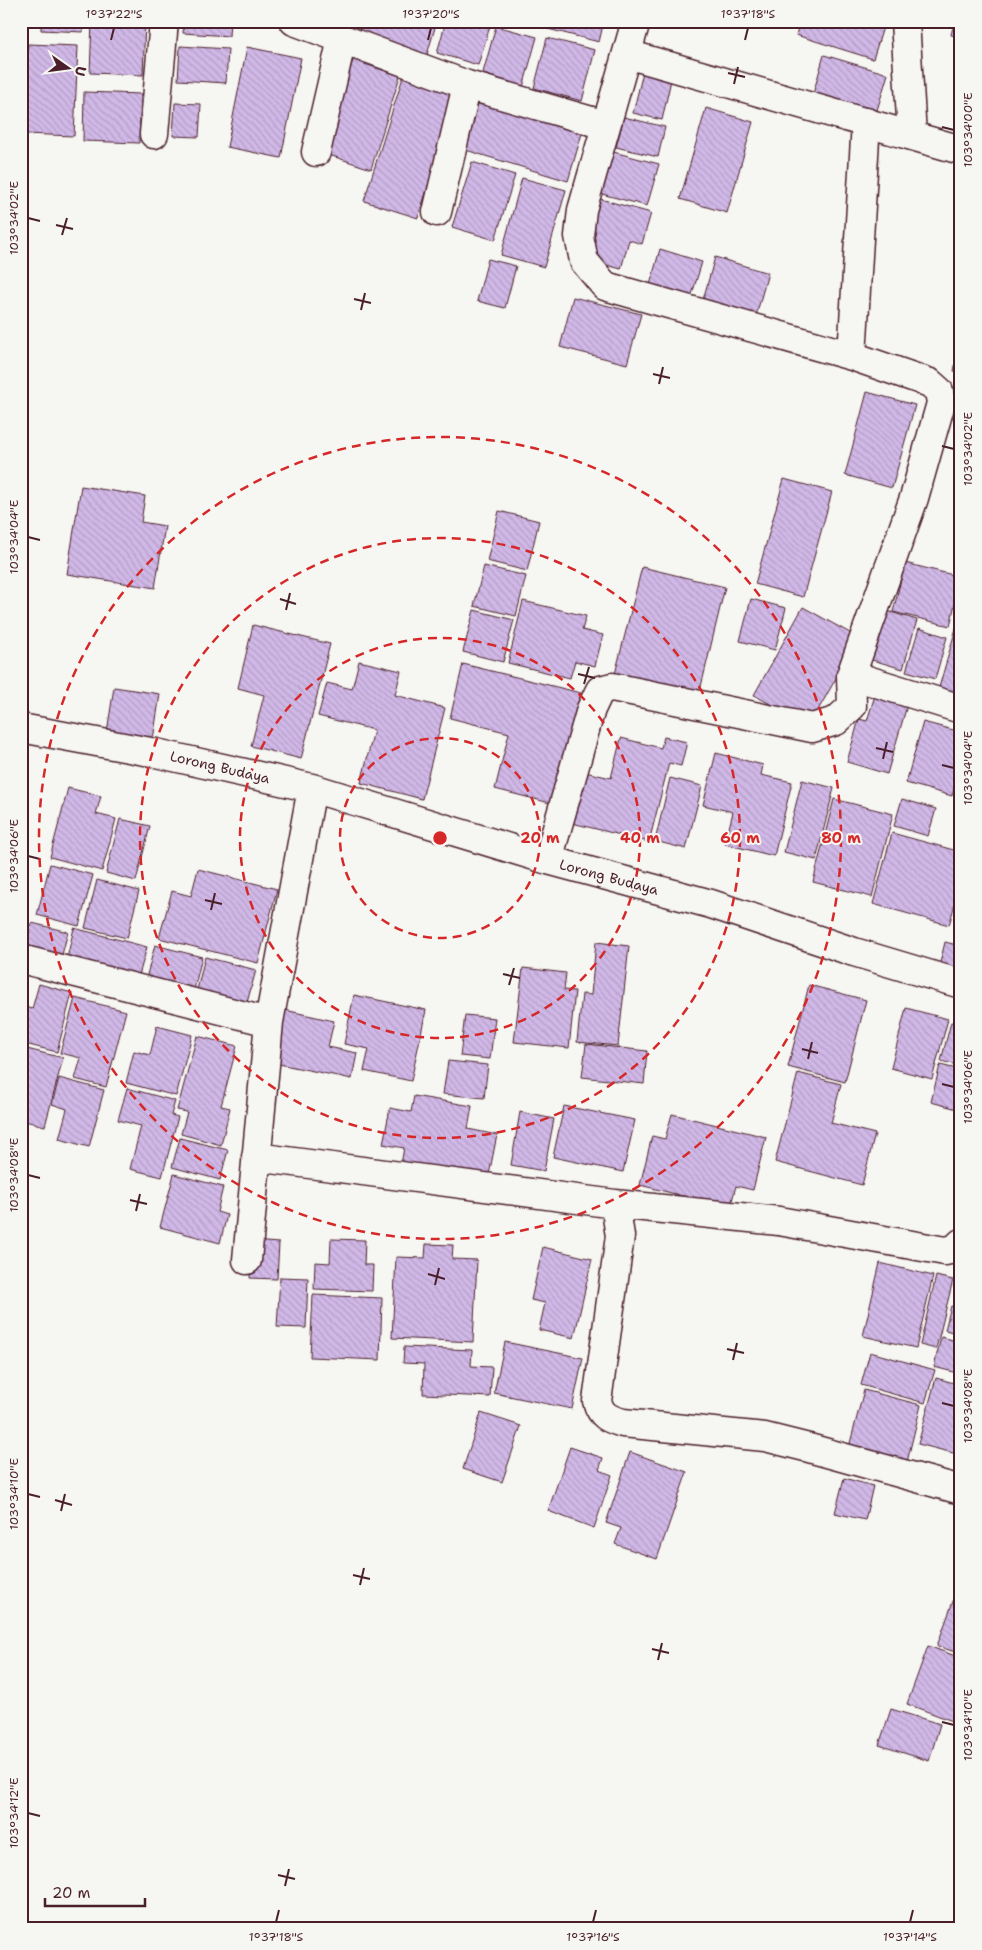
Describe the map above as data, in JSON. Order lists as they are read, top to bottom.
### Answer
{
  "streets": {
    "street": ["Lorong Budaya"]
  },
  "scale_bar": "20 m",
  "north": "right",
  "coordinates": [
    "1°37'22\"S",
    "1°37'20\"S",
    "1°37'18\"S",
    "103°34'00\"E",
    "103°34'02\"E",
    "103°34'04\"E",
    "103°34'06\"E",
    "103°34'08\"E",
    "103°34'10\"E",
    "103°34'12\"E",
    "1°37'16\"S",
    "1°37'14\"S"
  ],
  "rings": [
    "20 m",
    "40 m",
    "60 m",
    "80 m"
  ]
}
